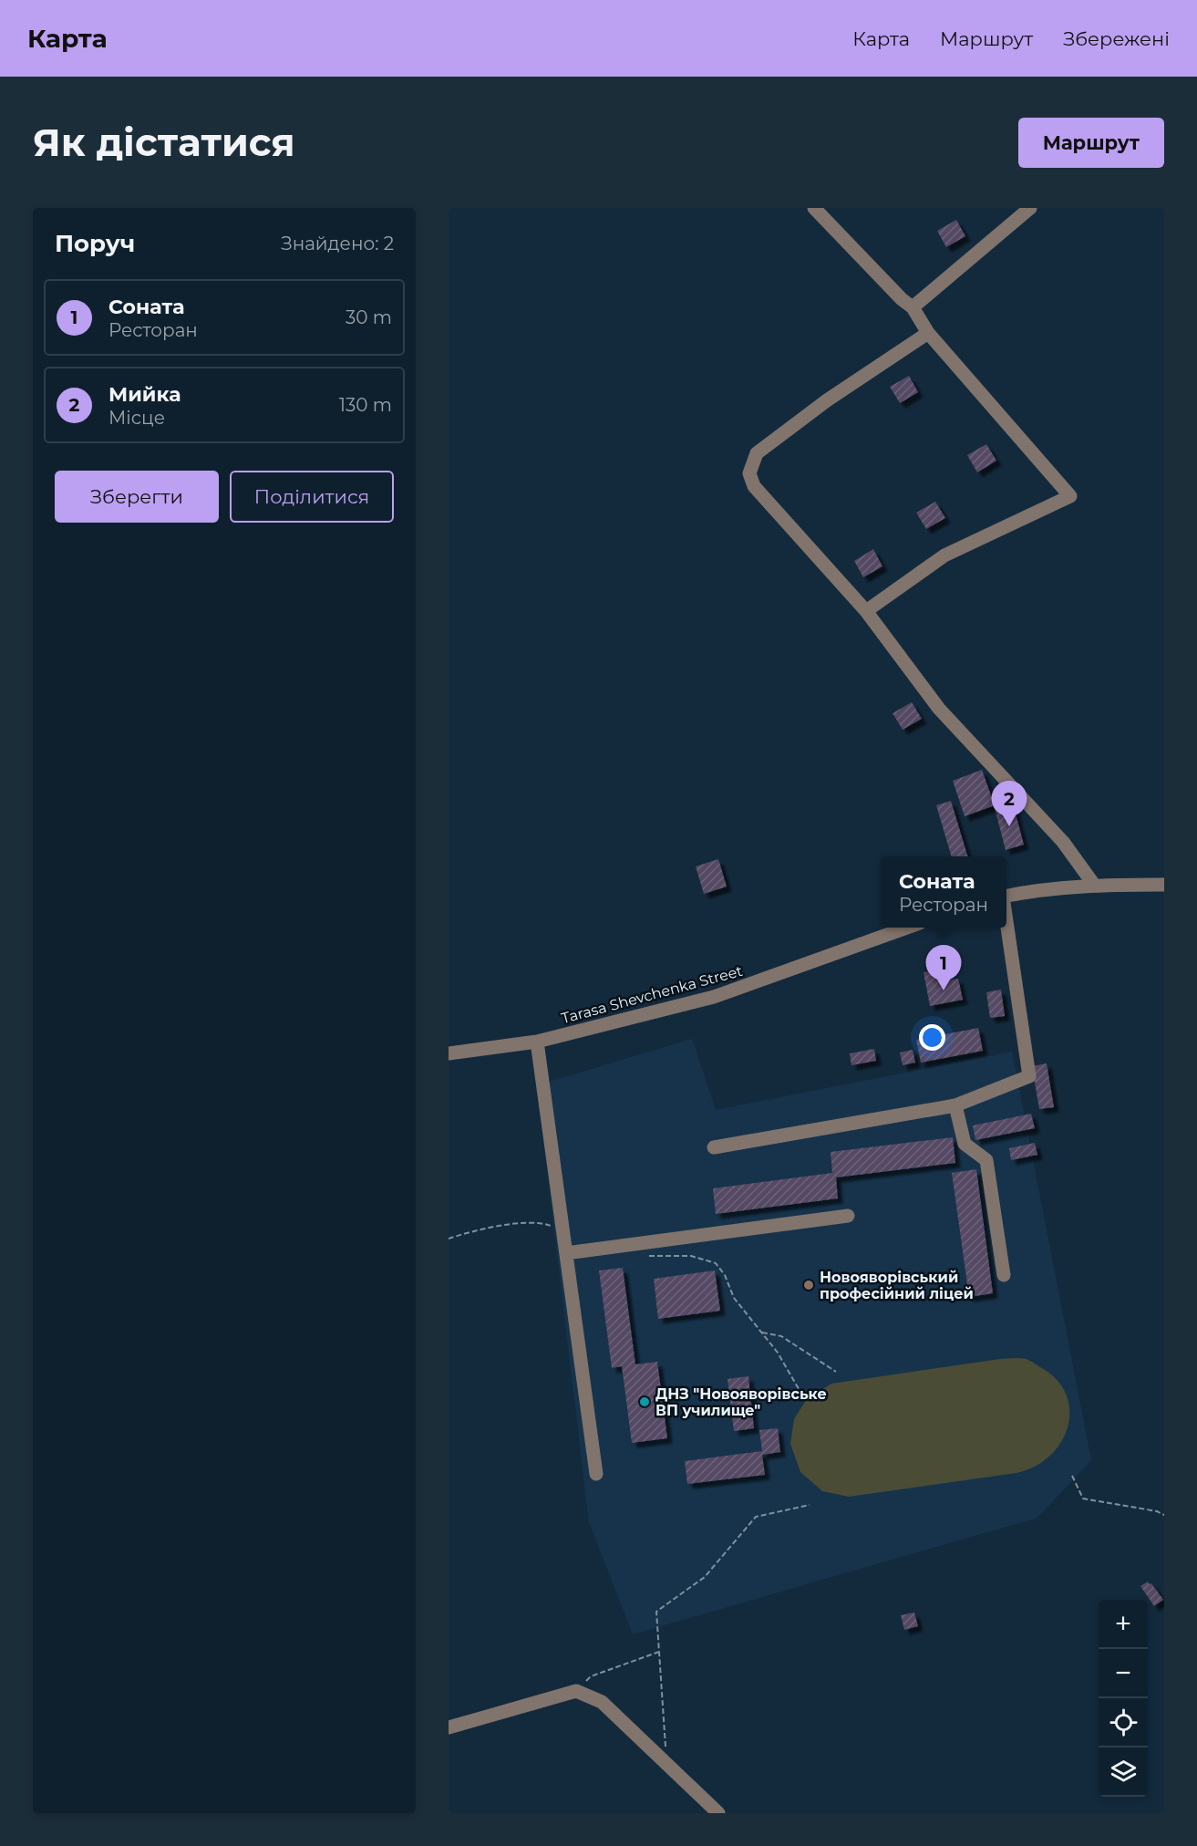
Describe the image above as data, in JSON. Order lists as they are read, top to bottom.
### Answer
{
  "streets": {
    "street": ["Tarasa Shevchenka Street"]
  },
  "places": ["Новояворівський професійний ліцей", "ДНЗ \"Новояворівське ВП училище\""],
  "page": {
    "header": "Карта",
    "nav": ["Карта", "Маршрут", "Збережені"],
    "buttons": [
      "Маршрут",
      ["Зберегти", "Поділитися"]
    ],
    "title": "Як дістатися",
    "heading": ["Поруч", "Знайдено: 2"],
    "list": [
      {
        "mark": "1",
        "name": "Соната",
        "note": "Ресторан",
        "value": "30 m"
      },
      {
        "mark": "2",
        "name": "Мийка",
        "note": "Місце",
        "value": "130 m"
      }
    ],
    "pins": ["2", "1"],
    "popup": ["Соната", "Ресторан"],
    "map_buttons": ["+", "−"]
  }
}
